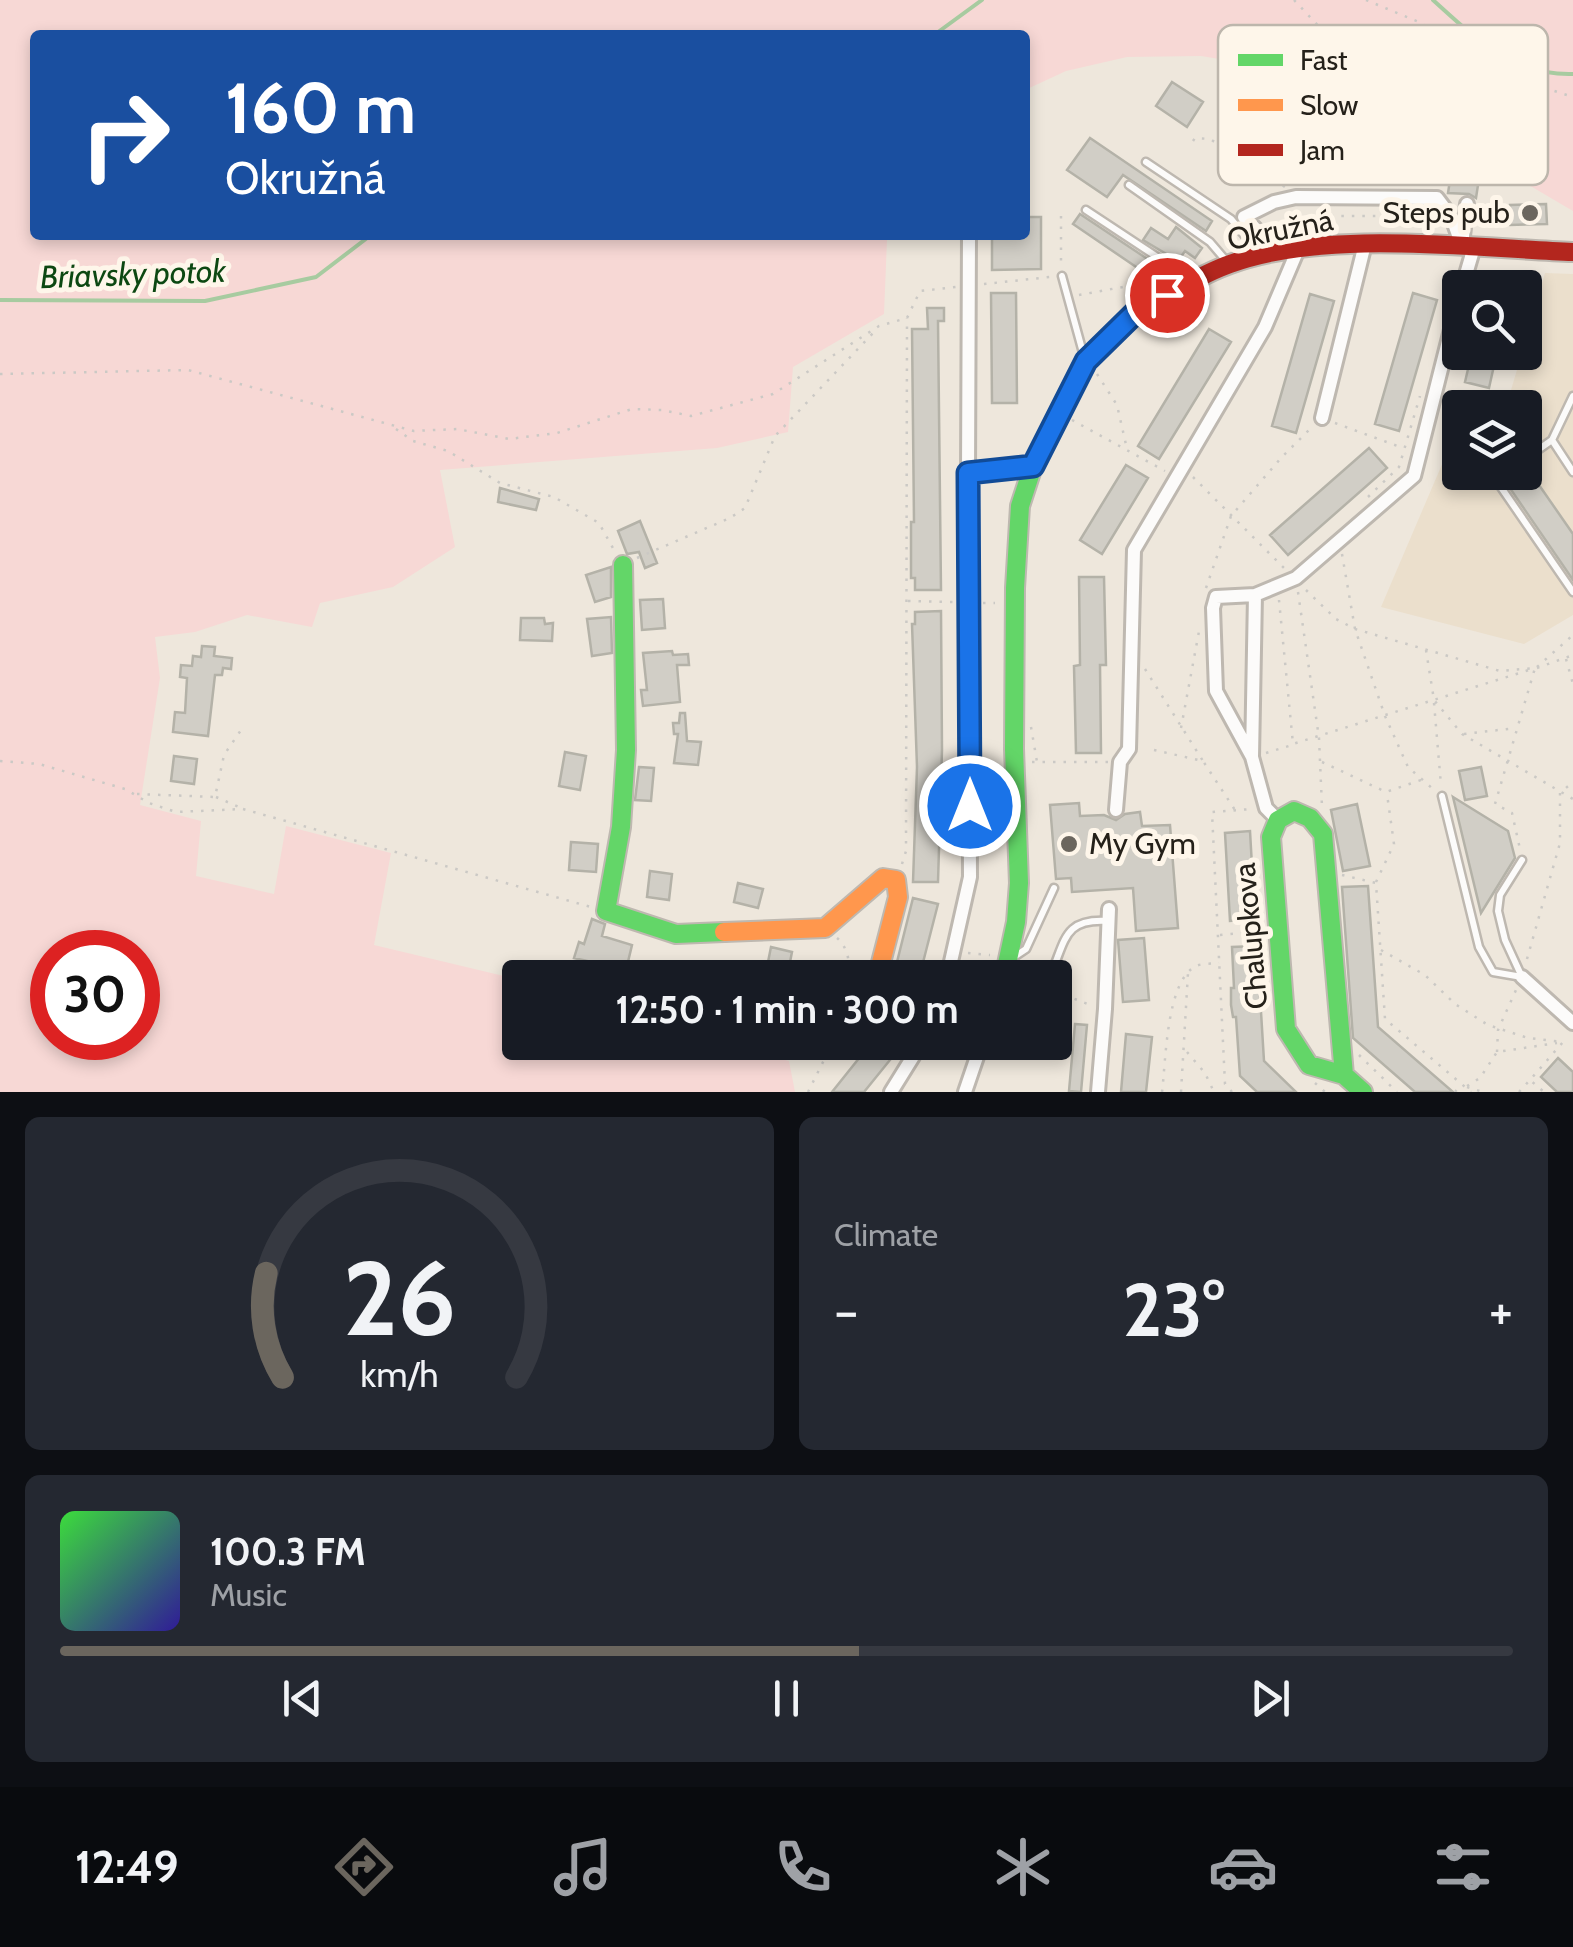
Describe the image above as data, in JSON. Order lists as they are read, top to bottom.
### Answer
{
  "streets": {
    "street": ["Okružná", "Chalupkova"]
  },
  "water": ["Briavsky potok"],
  "places": ["Steps pub", "My Gym"],
  "legend": ["Fast", "Slow", "Jam"],
  "page": {
    "turn": ["160 m", "Okružná"],
    "limit": "30",
    "trip": "12:50 · 1 min · 300 m",
    "tile": "Climate",
    "heat": ["−", "23°", "+"],
    "song": ["100.3 FM", "Music"],
    "tabs": "12:49",
    "gauge": ["26", "km/h"]
  }
}
